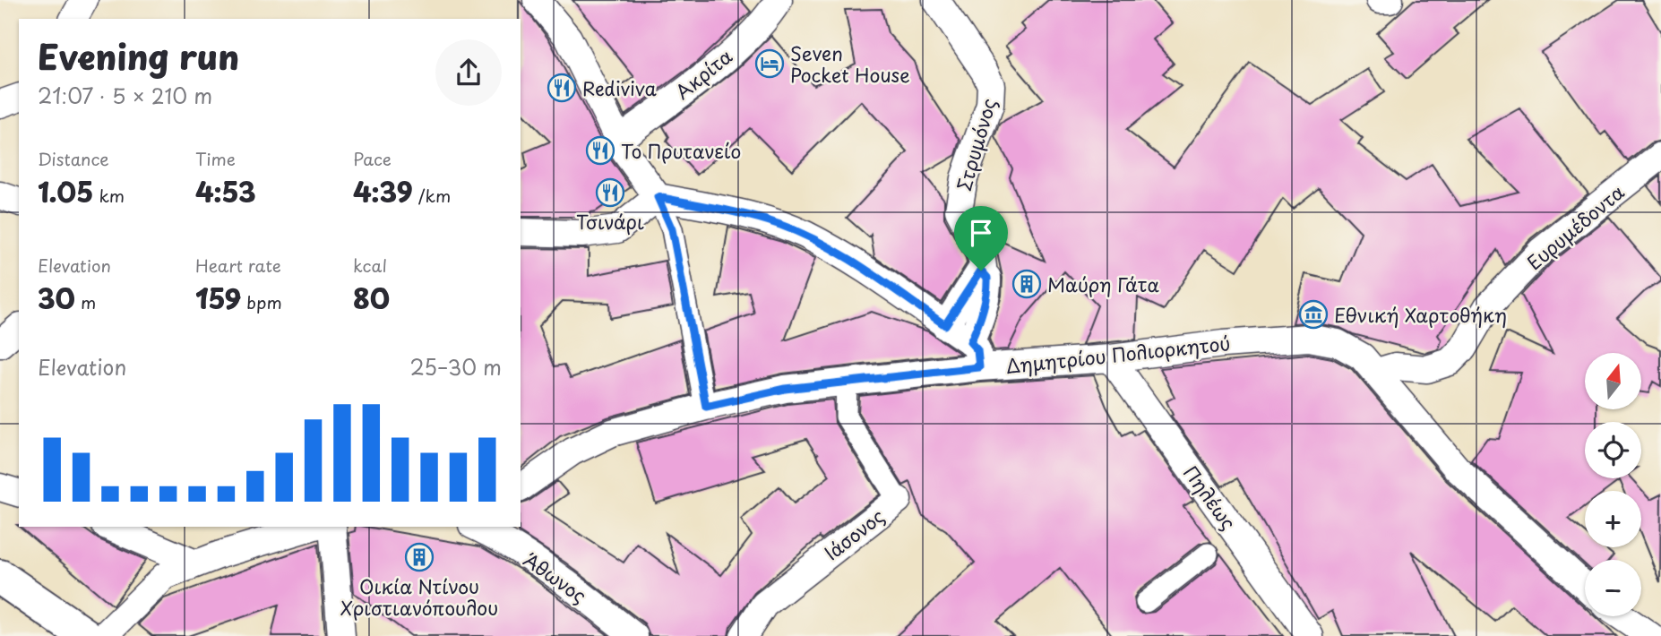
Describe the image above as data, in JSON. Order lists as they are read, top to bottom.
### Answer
{
  "streets": {
    "street": [
      "Ακρίτα",
      "Στρυμόνος",
      "Ευρυμέδοντα",
      "Δημητρίου Πολιορκητού",
      "Πηλέως",
      "Ιάσονος",
      "Άθωνος"
    ]
  },
  "crossings": [
    ["Ευρυμέδοντα", "Δημητρίου Πολιορκητού"],
    ["Δημητρίου Πολιορκητού", "Πηλέως"],
    ["Δημητρίου Πολιορκητού", "Ιάσονος"]
  ],
  "places": {
    "hotel": ["Seven Pocket House"],
    "restaurant": ["Rediviva", "Το Πρυτανείο", "Τσινάρι"],
    "building": ["Μαύρη Γάτα", "Οικία Ντίνου Χριστιανόπουλου"],
    "museum": ["Εθνική Χαρτοθήκη"]
  },
  "north": "top",
  "page": {
    "heading": ["Evening run", "21:07 · 5 × 210 m"],
    "stats": [
      ["Distance", "1.05 km"],
      ["Time", "4:53"],
      ["Pace", "4:39 /km"],
      ["Elevation", "30 m"],
      ["Heart rate", "159 bpm"],
      ["kcal", "80"]
    ],
    "chart": ["Elevation", "25–30 m"],
    "map_buttons": ["+", "−"]
  }
}
